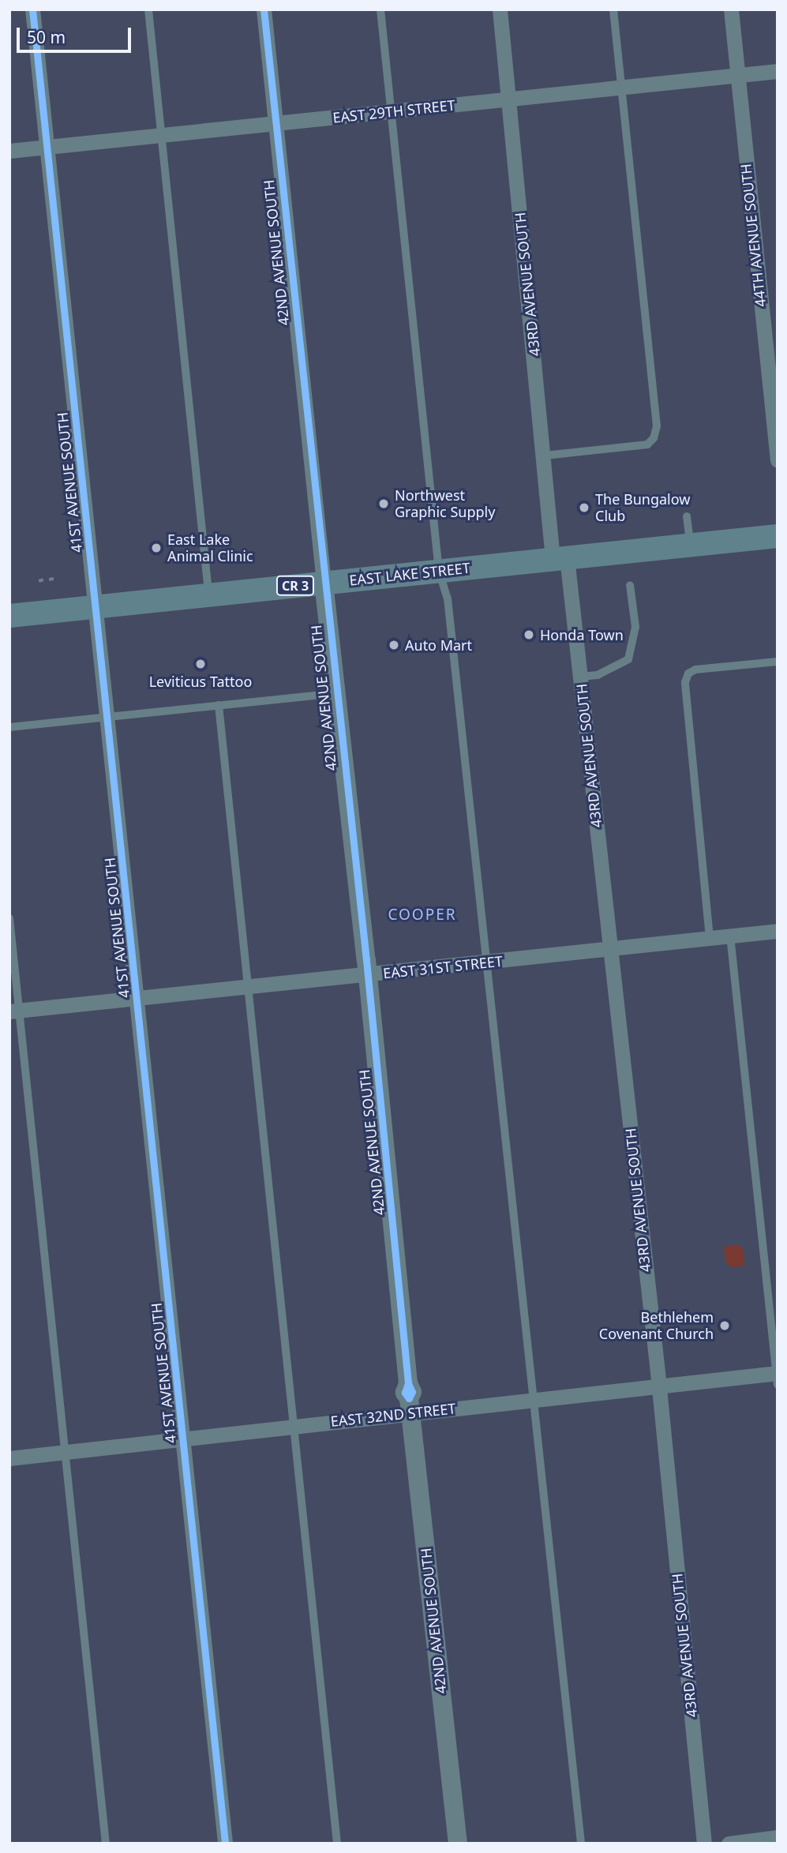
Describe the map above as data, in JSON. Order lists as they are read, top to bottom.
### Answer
{
  "streets": {
    "main road": ["EAST LAKE STREET", "CR 3"],
    "street": [
      "EAST 29TH STREET",
      "44TH AVENUE SOUTH",
      "42ND AVENUE SOUTH",
      "43RD AVENUE SOUTH",
      "41ST AVENUE SOUTH",
      "EAST 31ST STREET",
      "EAST 32ND STREET"
    ]
  },
  "crossings": [
    ["EAST 29TH STREET", "44TH AVENUE SOUTH"],
    ["EAST 29TH STREET", "42ND AVENUE SOUTH"],
    ["EAST 29TH STREET", "43RD AVENUE SOUTH"],
    ["EAST 29TH STREET", "41ST AVENUE SOUTH"],
    ["42ND AVENUE SOUTH", "EAST LAKE STREET"],
    ["42ND AVENUE SOUTH", "EAST 31ST STREET"],
    ["42ND AVENUE SOUTH", "EAST 32ND STREET"],
    ["43RD AVENUE SOUTH", "EAST LAKE STREET"],
    ["43RD AVENUE SOUTH", "EAST 31ST STREET"],
    ["43RD AVENUE SOUTH", "EAST 32ND STREET"],
    ["41ST AVENUE SOUTH", "EAST LAKE STREET"],
    ["41ST AVENUE SOUTH", "EAST 31ST STREET"],
    ["41ST AVENUE SOUTH", "EAST 32ND STREET"]
  ],
  "districts": ["COOPER"],
  "places": [
    "Northwest Graphic Supply",
    "The Bungalow Club",
    "East Lake Animal Clinic",
    "Honda Town",
    "Auto Mart",
    "Leviticus Tattoo",
    "Bethlehem Covenant Church"
  ],
  "scale_bar": "50 m"
}
